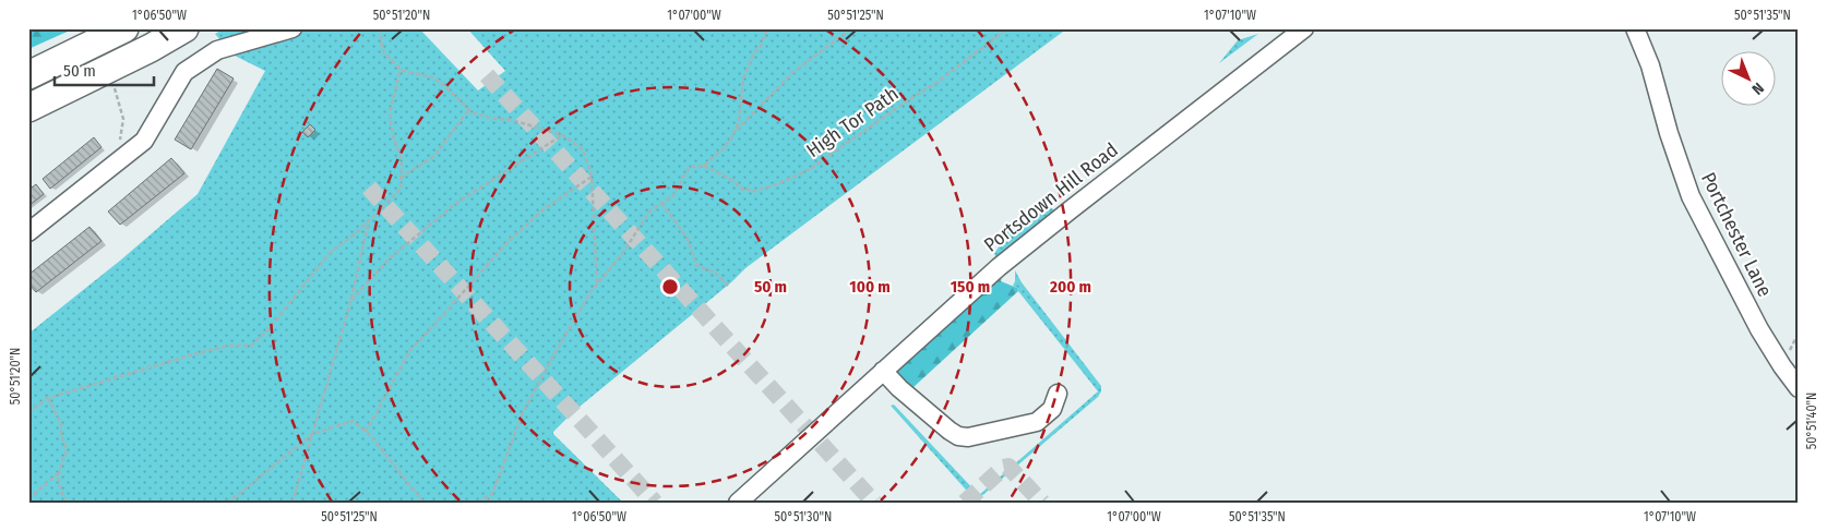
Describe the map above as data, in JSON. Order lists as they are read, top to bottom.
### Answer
{
  "streets": {
    "street": ["Portsdown Hill Road", "Portchester Lane"],
    "path": ["High Tor Path"]
  },
  "scale_bar": "50 m",
  "north": "bottom right",
  "coordinates": [
    "1°06'50\"W",
    "50°51'20\"N",
    "1°07'00\"W",
    "50°51'25\"N",
    "1°07'10\"W",
    "50°51'35\"N",
    "50°51'40\"N",
    "50°51'30\"N"
  ],
  "rings": [
    "50 m",
    "100 m",
    "150 m",
    "200 m"
  ]
}
